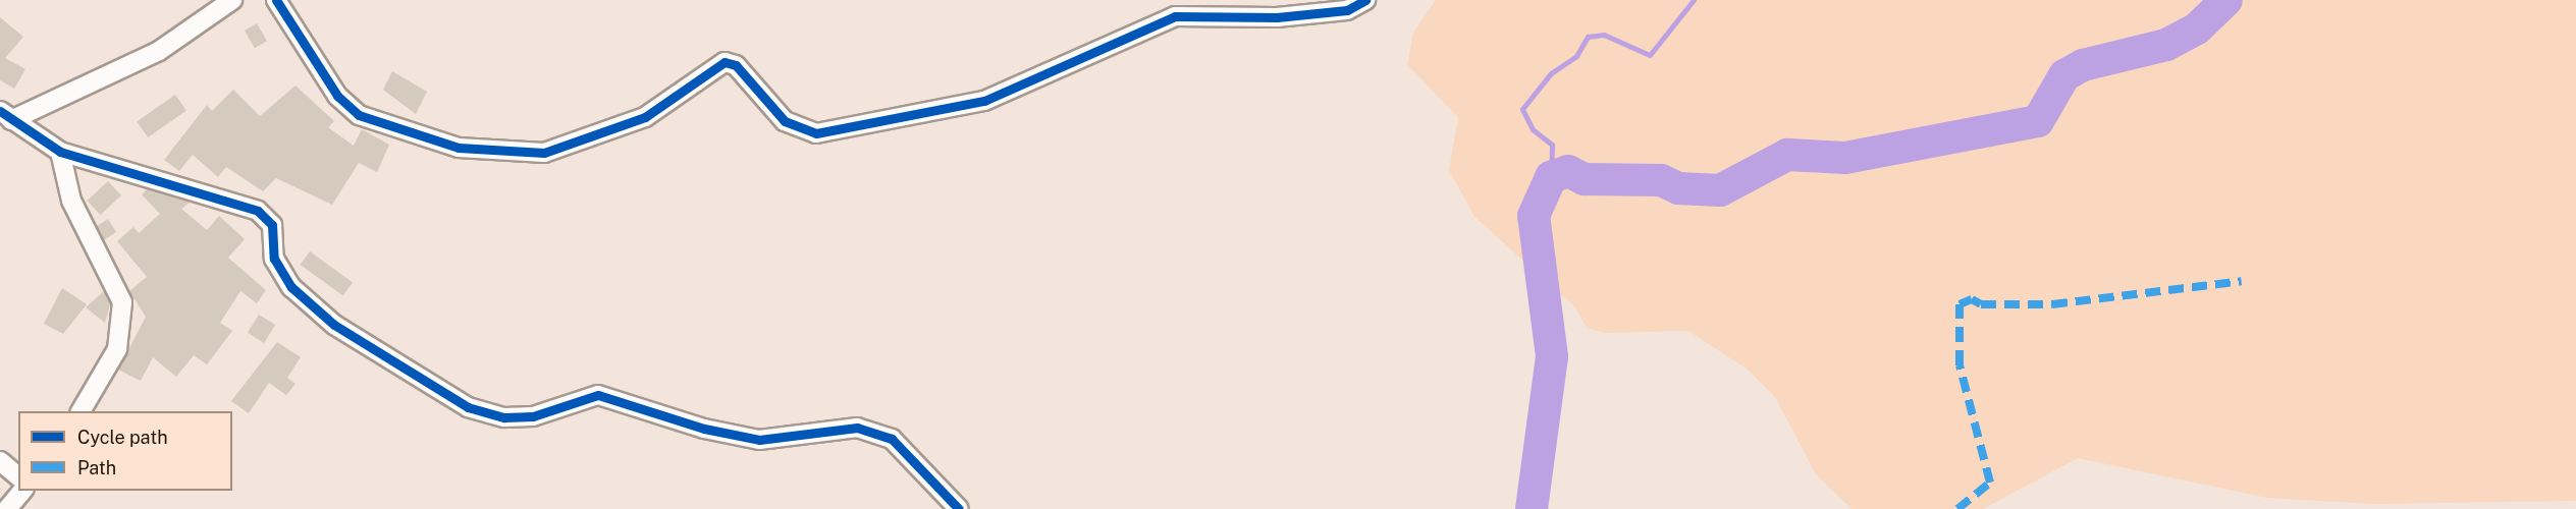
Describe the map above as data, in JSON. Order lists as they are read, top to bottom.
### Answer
{
  "legend": ["Cycle path", "Path"]
}
